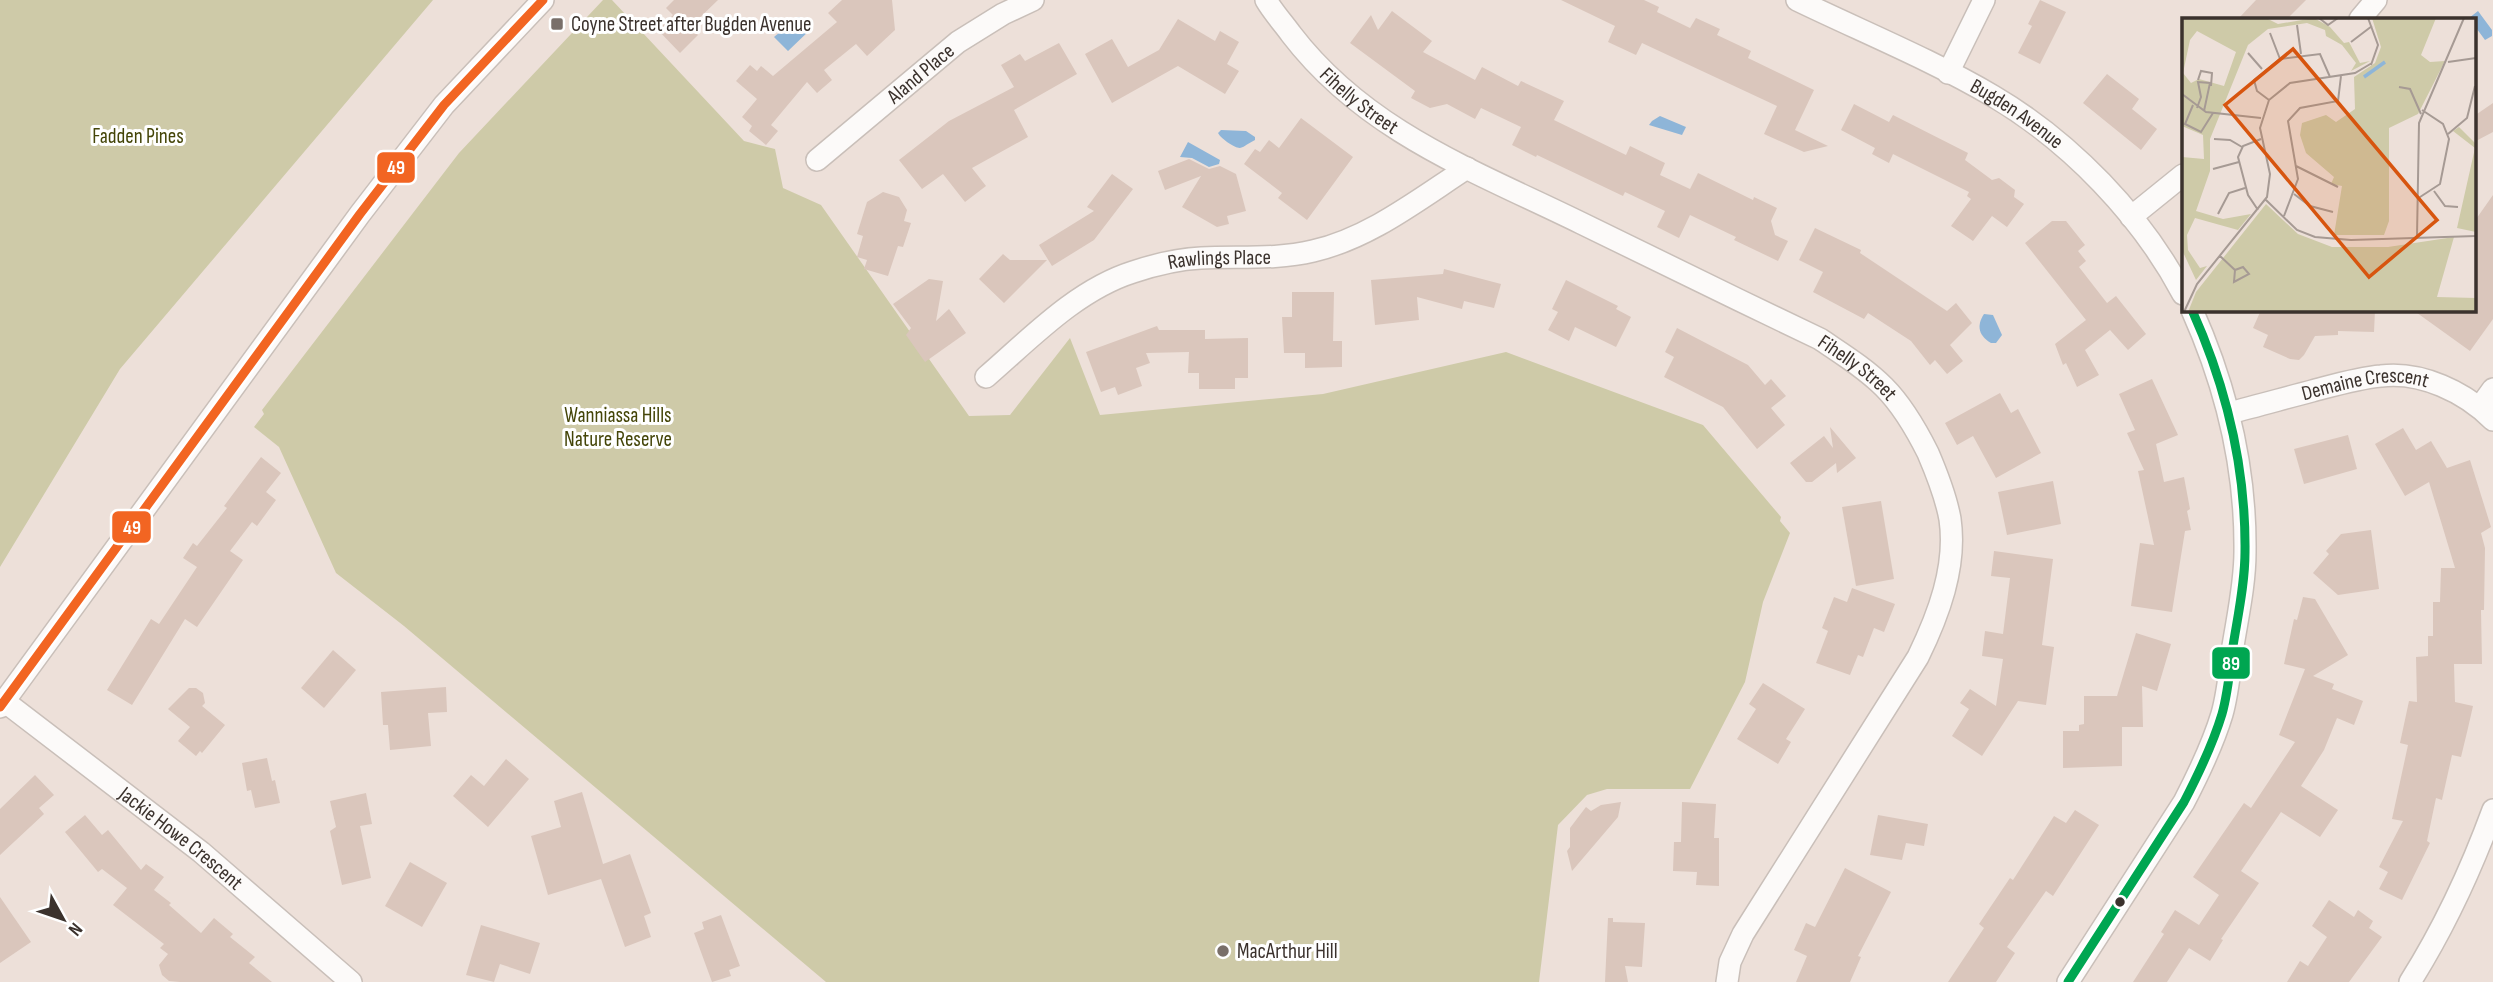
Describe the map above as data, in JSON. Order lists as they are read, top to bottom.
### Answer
{
  "streets": {
    "street": [
      "Aland Place",
      "Fihelly Street",
      "Bugden Avenue",
      "Rawlings Place",
      "Demaine Crescent",
      "Jackie Howe Crescent"
    ]
  },
  "crossings": [
    ["Fihelly Street", "Rawlings Place"]
  ],
  "parks": ["Fadden Pines", "Wanniassa Hills Nature Reserve"],
  "places": {
    "transit": ["Coyne Street after Bugden Avenue"],
    "other": ["MacArthur Hill"]
  },
  "lines": ["transit line 49", "transit line 89"],
  "north": "bottom right"
}
